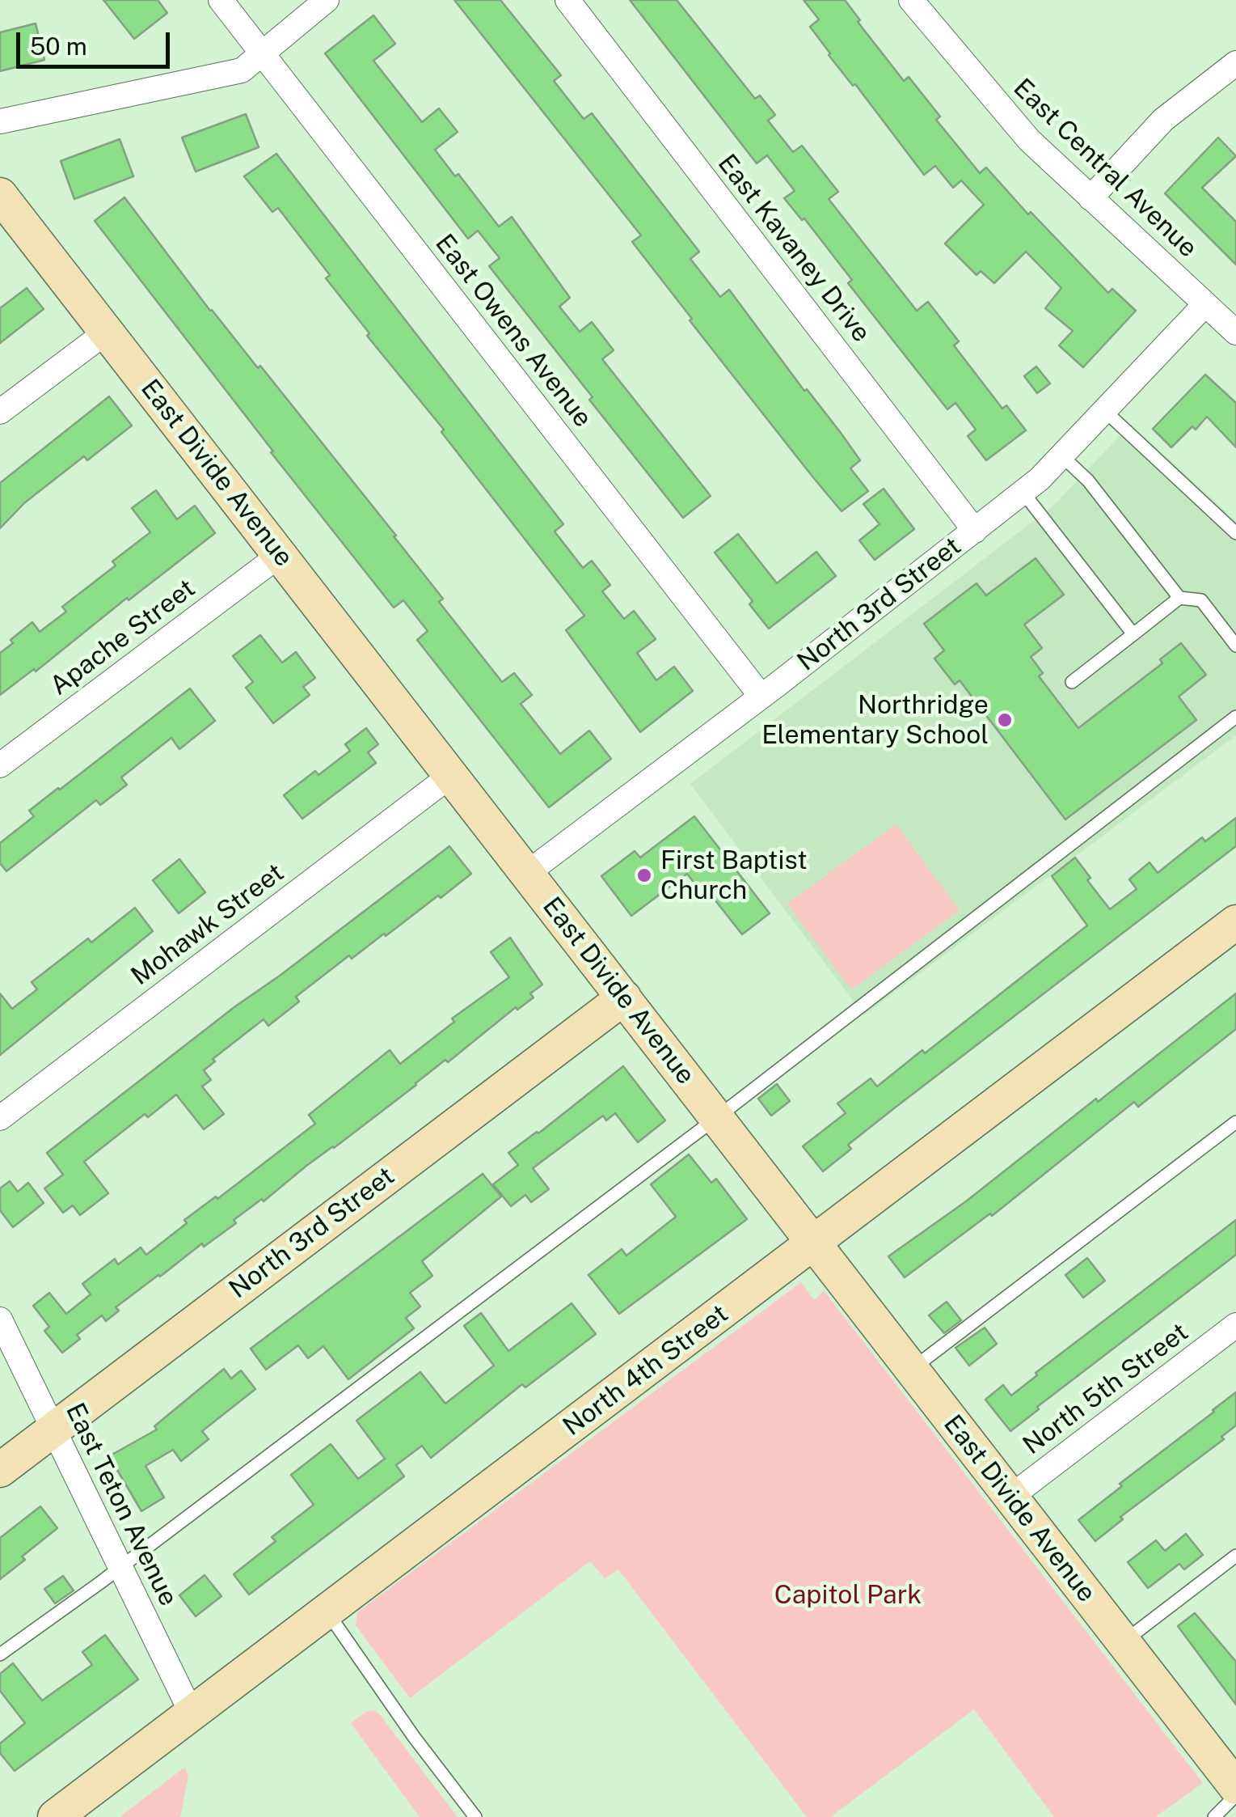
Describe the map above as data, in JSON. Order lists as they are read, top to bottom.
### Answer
{
  "streets": {
    "street": [
      "East Central Avenue",
      "East Kavaney Drive",
      "East Owens Avenue",
      "East Divide Avenue",
      "North 3rd Street",
      "Apache Street",
      "Mohawk Street",
      "North 4th Street",
      "North 5th Street",
      "East Teton Avenue"
    ]
  },
  "crossings": [
    ["East Central Avenue", "North 3rd Street"],
    ["East Kavaney Drive", "North 3rd Street"],
    ["East Owens Avenue", "North 3rd Street"],
    ["East Divide Avenue", "North 3rd Street"],
    ["East Divide Avenue", "Apache Street"],
    ["East Divide Avenue", "Mohawk Street"],
    ["East Divide Avenue", "North 4th Street"],
    ["East Divide Avenue", "North 5th Street"],
    ["North 3rd Street", "East Teton Avenue"],
    ["North 4th Street", "East Teton Avenue"]
  ],
  "parks": ["Capitol Park"],
  "places": ["Northridge Elementary School", "First Baptist Church"],
  "scale_bar": "50 m"
}
